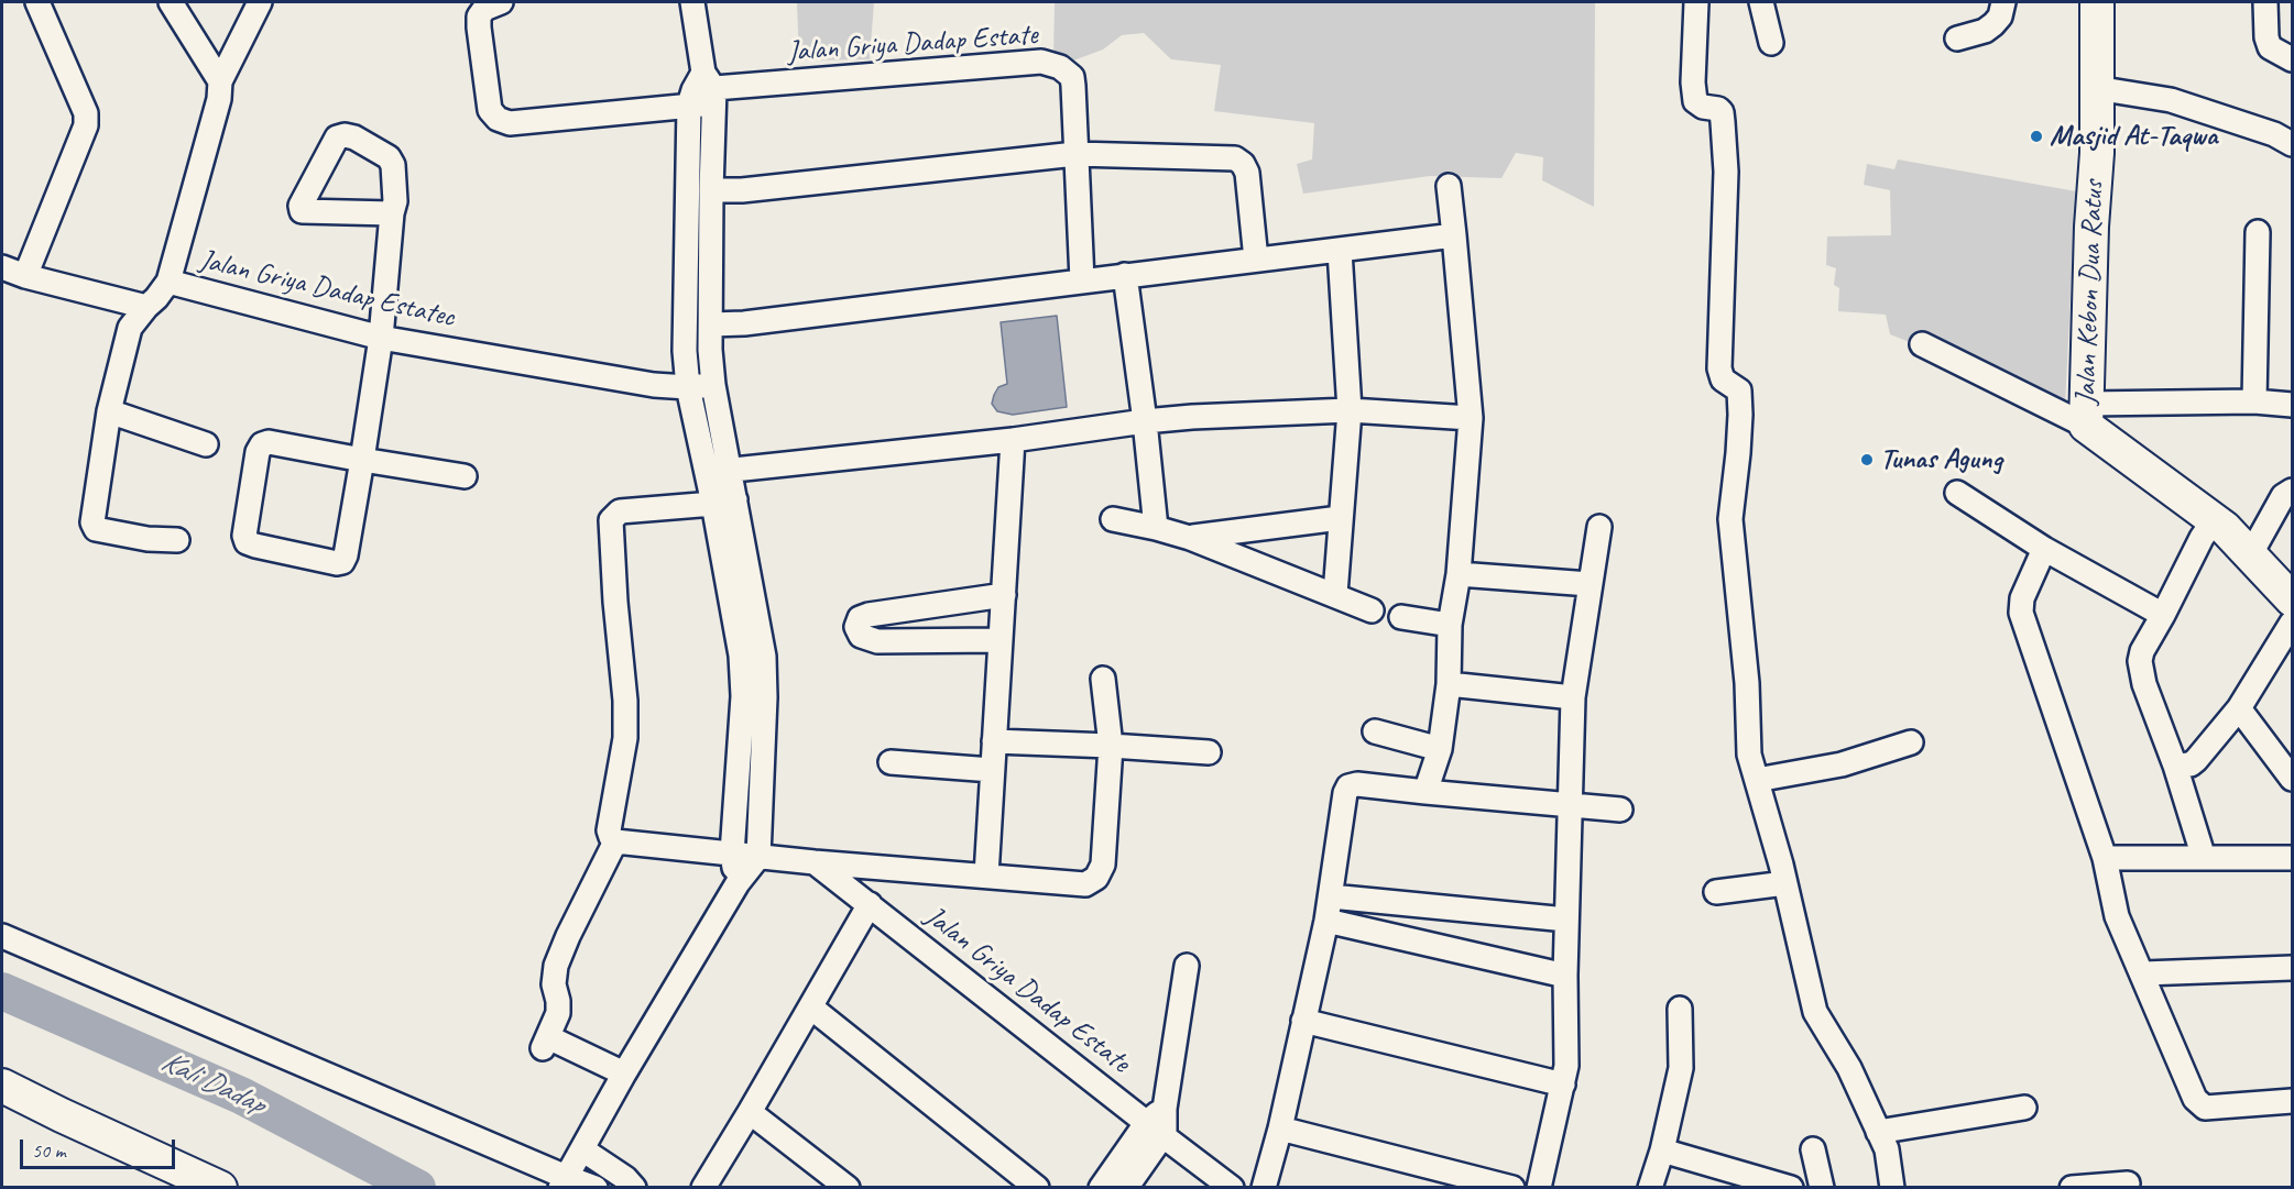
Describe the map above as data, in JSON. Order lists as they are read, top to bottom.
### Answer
{
  "streets": {
    "street": ["Jalan Griya Dadap Estate", "Jalan Griya Dadap Estatec", "Jalan Kebon Dua Ratus"]
  },
  "water": ["Kali Dadap"],
  "places": ["Masjid At-Taqwa", "Tunas Agung"],
  "scale_bar": "50 m"
}
